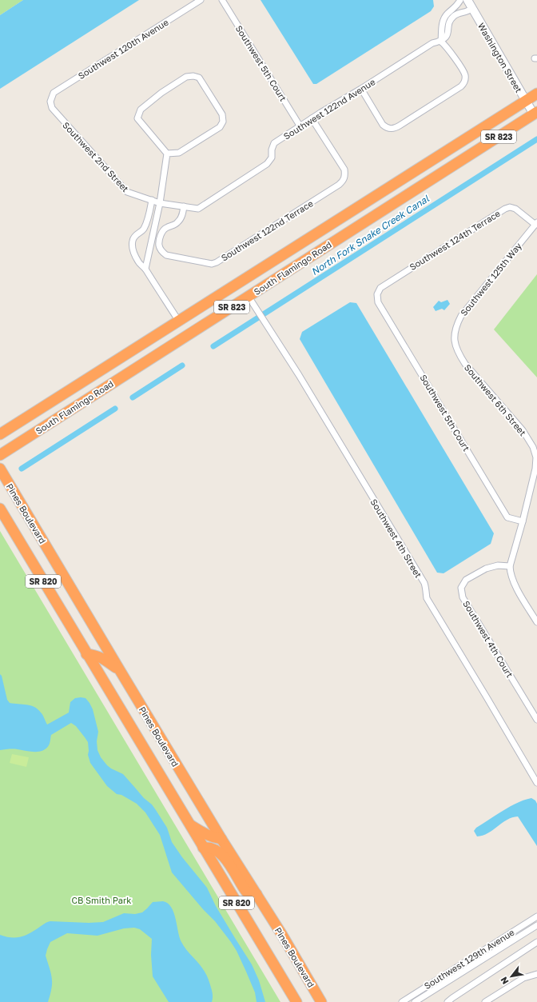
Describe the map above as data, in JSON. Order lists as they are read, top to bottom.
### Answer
{
  "streets": {
    "highway": [
      "SR 823",
      "South Flamingo Road",
      "Pines Boulevard",
      "SR 820"
    ],
    "street": [
      "Southwest 120th Avenue",
      "Washington Street",
      "Southwest 5th Court",
      "Southwest 122nd Avenue",
      "Southwest 2nd Street",
      "Southwest 122nd Terrace",
      "Southwest 124th Terrace",
      "Southwest 125th Way",
      "Southwest 6th Street",
      "Southwest 4th Street",
      "Southwest 4th Court",
      "Southwest 129th Avenue"
    ]
  },
  "crossings": [
    ["Southwest 120th Avenue", "Southwest 2nd Street"],
    ["Washington Street", "South Flamingo Road"],
    ["Southwest 5th Court", "Southwest 122nd Avenue"],
    ["Southwest 5th Court", "Southwest 124th Terrace"],
    ["Southwest 5th Court", "Southwest 6th Street"],
    ["Southwest 122nd Avenue", "Southwest 2nd Street"],
    ["Southwest 122nd Avenue", "Southwest 122nd Terrace"],
    ["Southwest 124th Terrace", "Southwest 125th Way"],
    ["South Flamingo Road", "Southwest 4th Street"],
    ["Southwest 125th Way", "Southwest 6th Street"],
    ["Southwest 6th Street", "Southwest 4th Court"]
  ],
  "water": ["North Fork Snake Creek Canal"],
  "parks": ["CB Smith Park"],
  "north": "bottom left"
}
